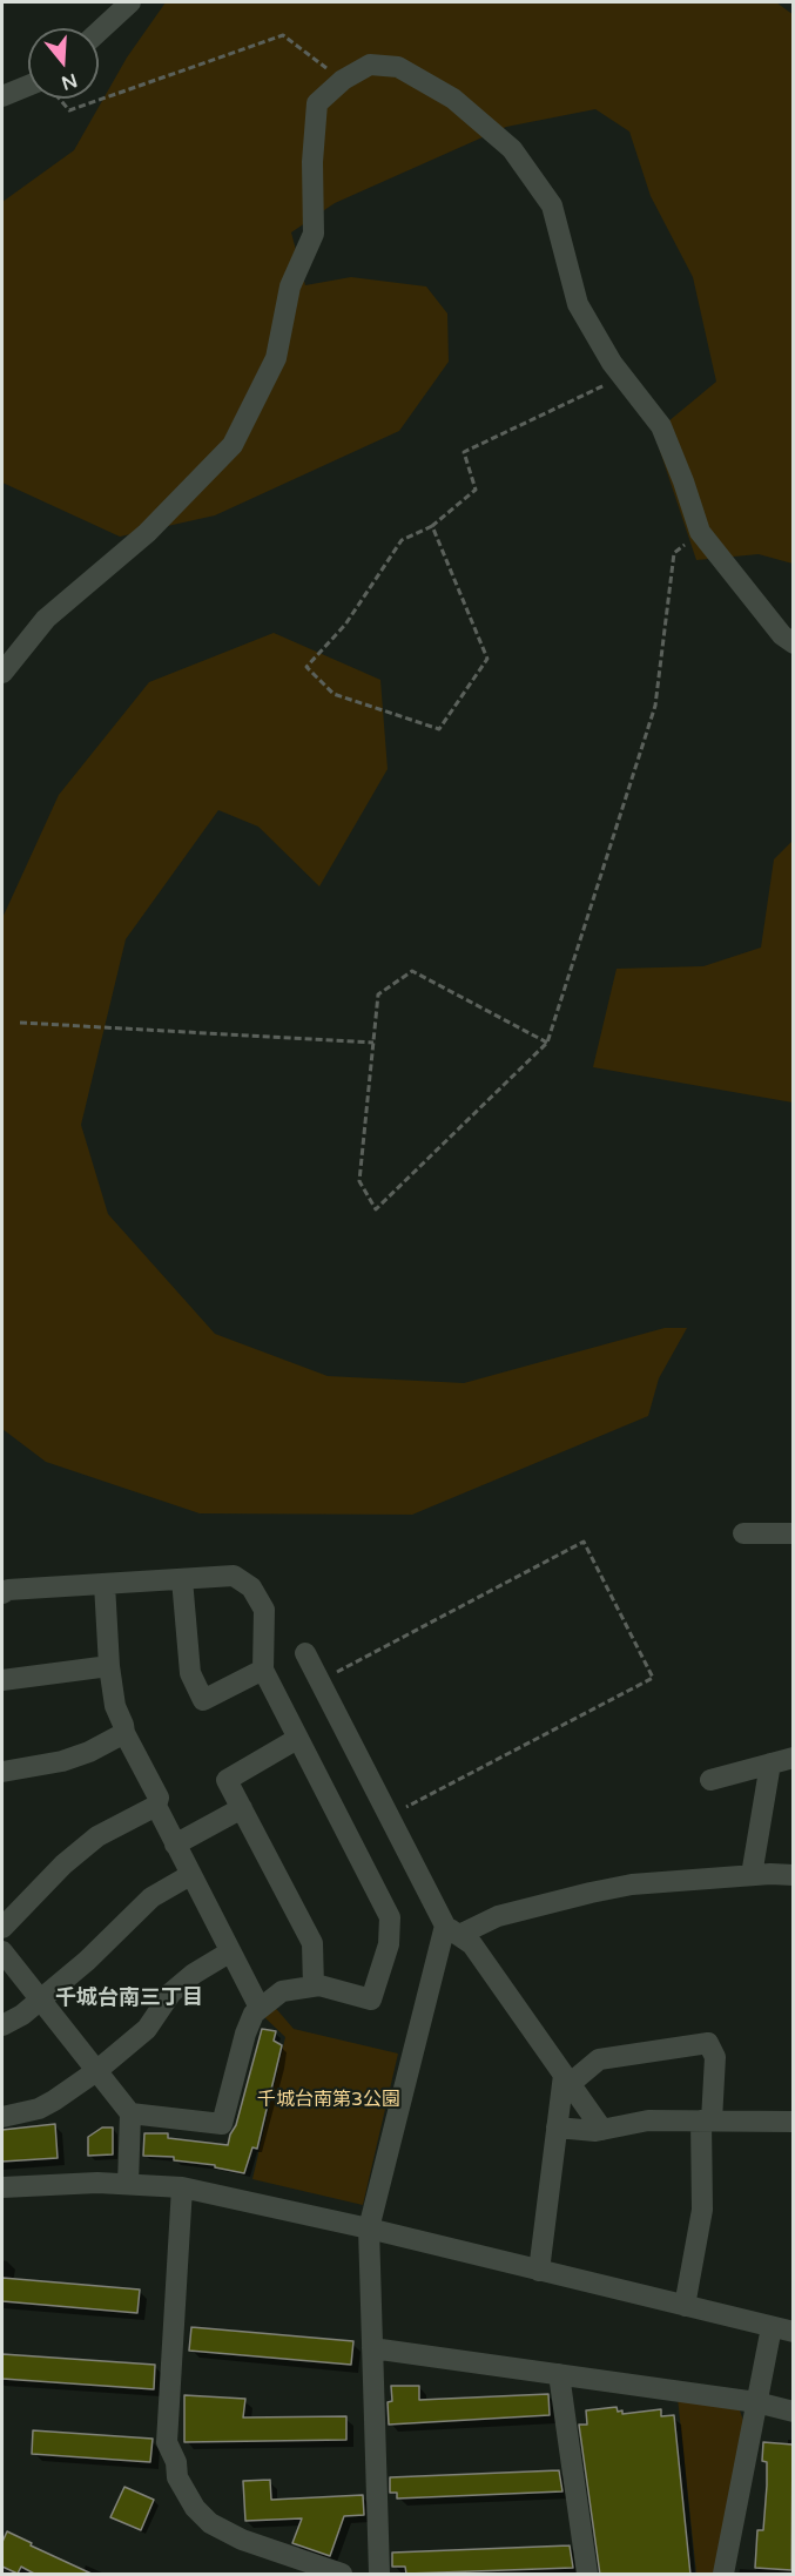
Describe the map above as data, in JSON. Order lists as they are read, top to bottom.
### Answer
{
  "districts": ["千城台南三丁目"],
  "parks": ["千城台南第3公園"],
  "north": "bottom"
}
